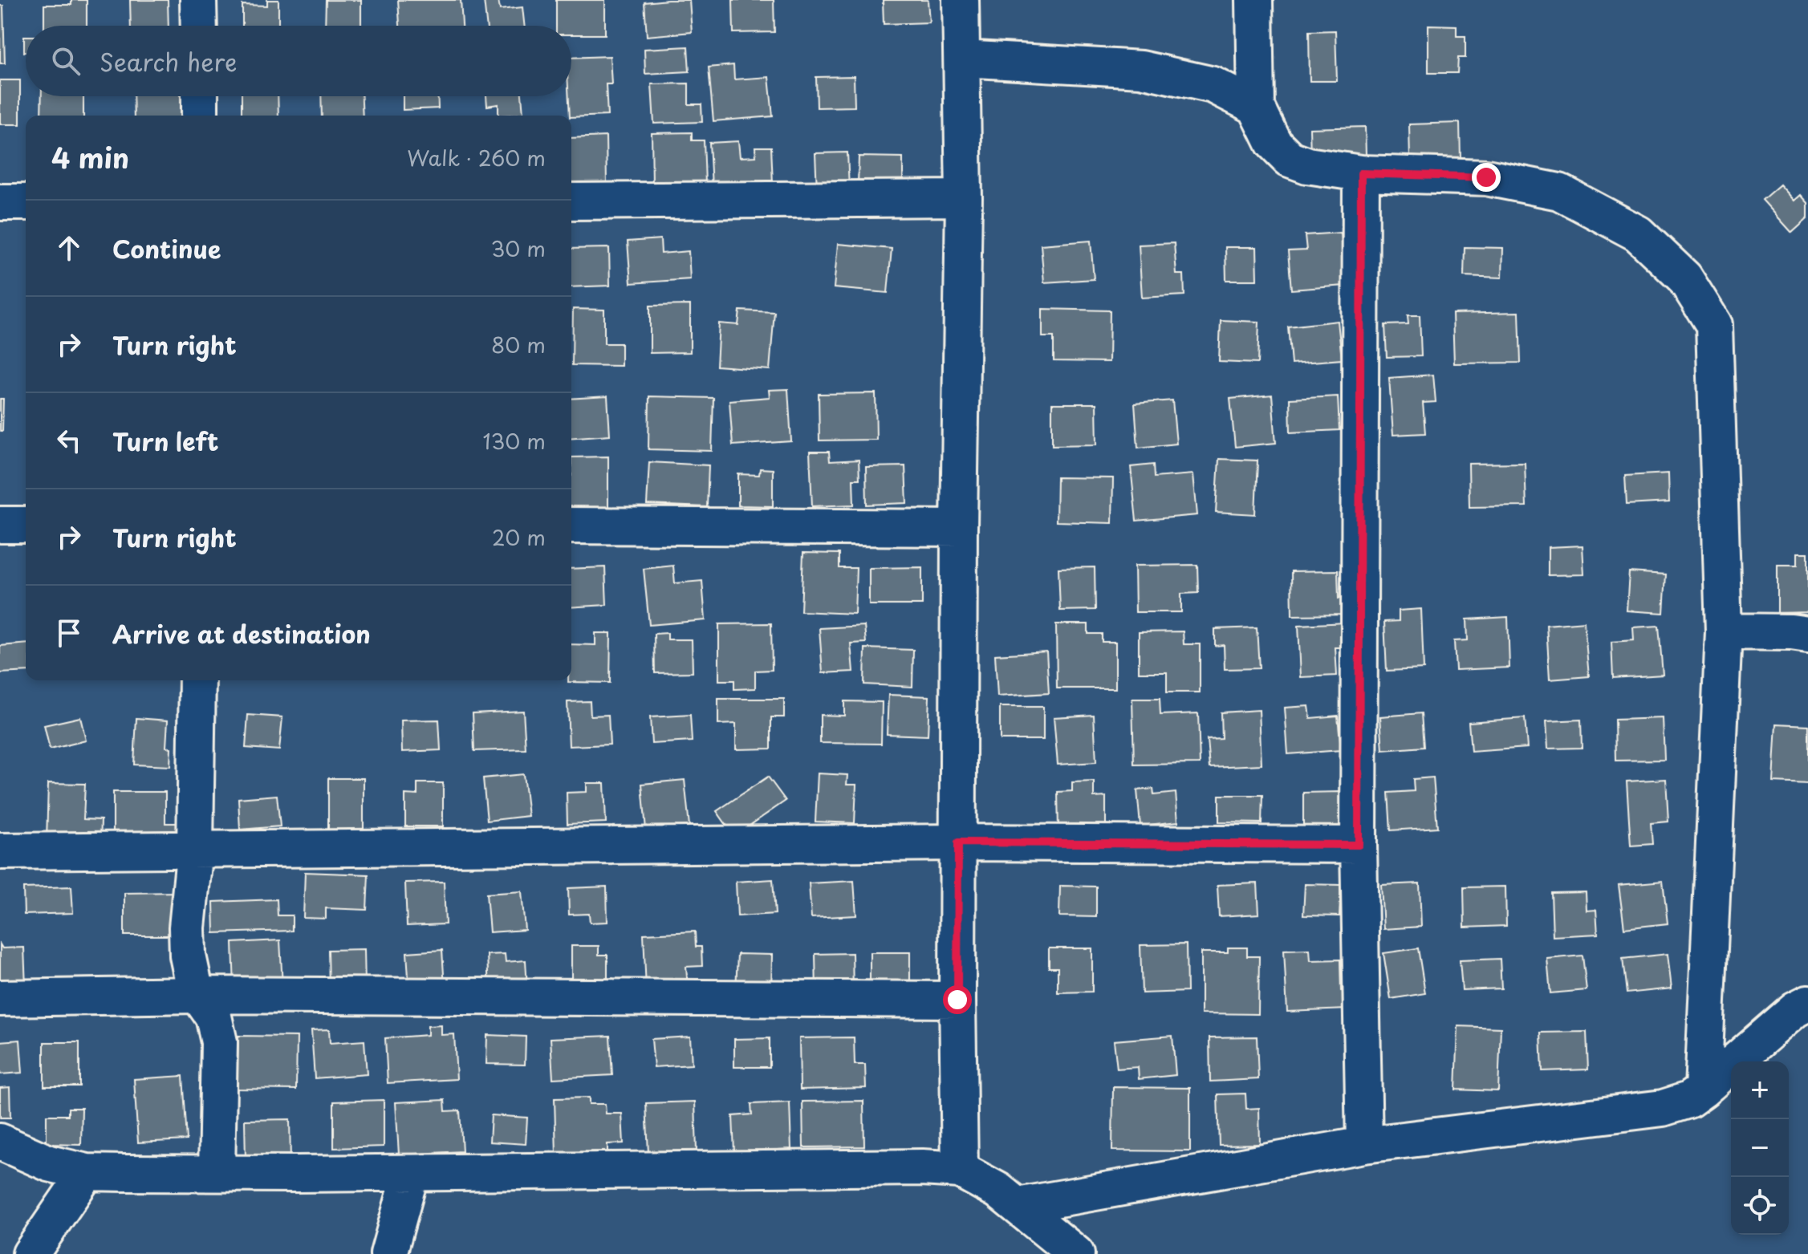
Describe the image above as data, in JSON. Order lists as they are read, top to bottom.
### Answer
{
  "page": {
    "search": "Search here",
    "heading": ["4 min", "Walk · 260 m"],
    "list": [
      ["Continue", "30 m"],
      ["Turn right", "80 m"],
      ["Turn left", "130 m"],
      ["Turn right", "20 m"],
      "Arrive at destination"
    ],
    "map_buttons": ["+", "−"]
  }
}
